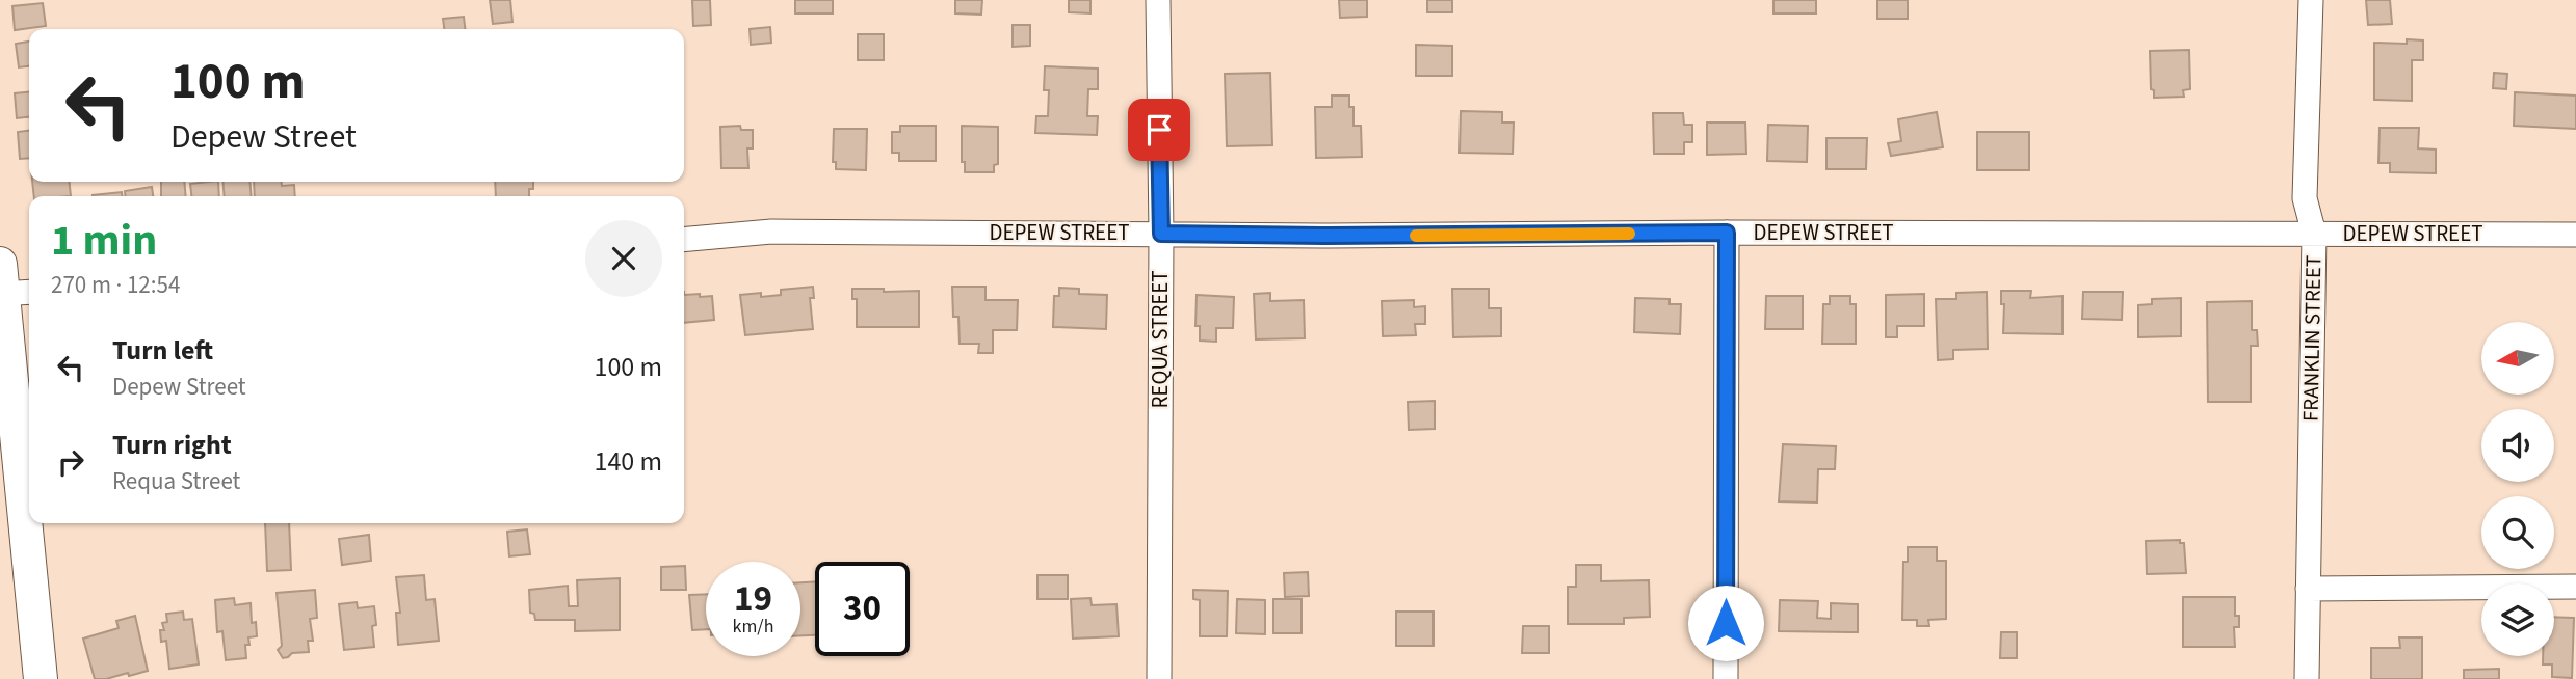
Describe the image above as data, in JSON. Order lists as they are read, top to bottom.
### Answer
{
  "streets": {
    "street": ["DEPEW STREET", "FRANKLIN STREET", "REQUA STREET"]
  },
  "crossings": [
    ["DEPEW STREET", "FRANKLIN STREET"],
    ["DEPEW STREET", "REQUA STREET"]
  ],
  "north": "left",
  "page": {
    "turn": ["100 m", "Depew Street"],
    "heading": ["1 min", "270 m · 12:54"],
    "list": [
      {
        "name": "Turn left",
        "note": "Depew Street",
        "value": "100 m"
      },
      {
        "name": "Turn right",
        "note": "Requa Street",
        "value": "140 m"
      }
    ],
    "speed": "19 km/h",
    "limit": "30"
  }
}
